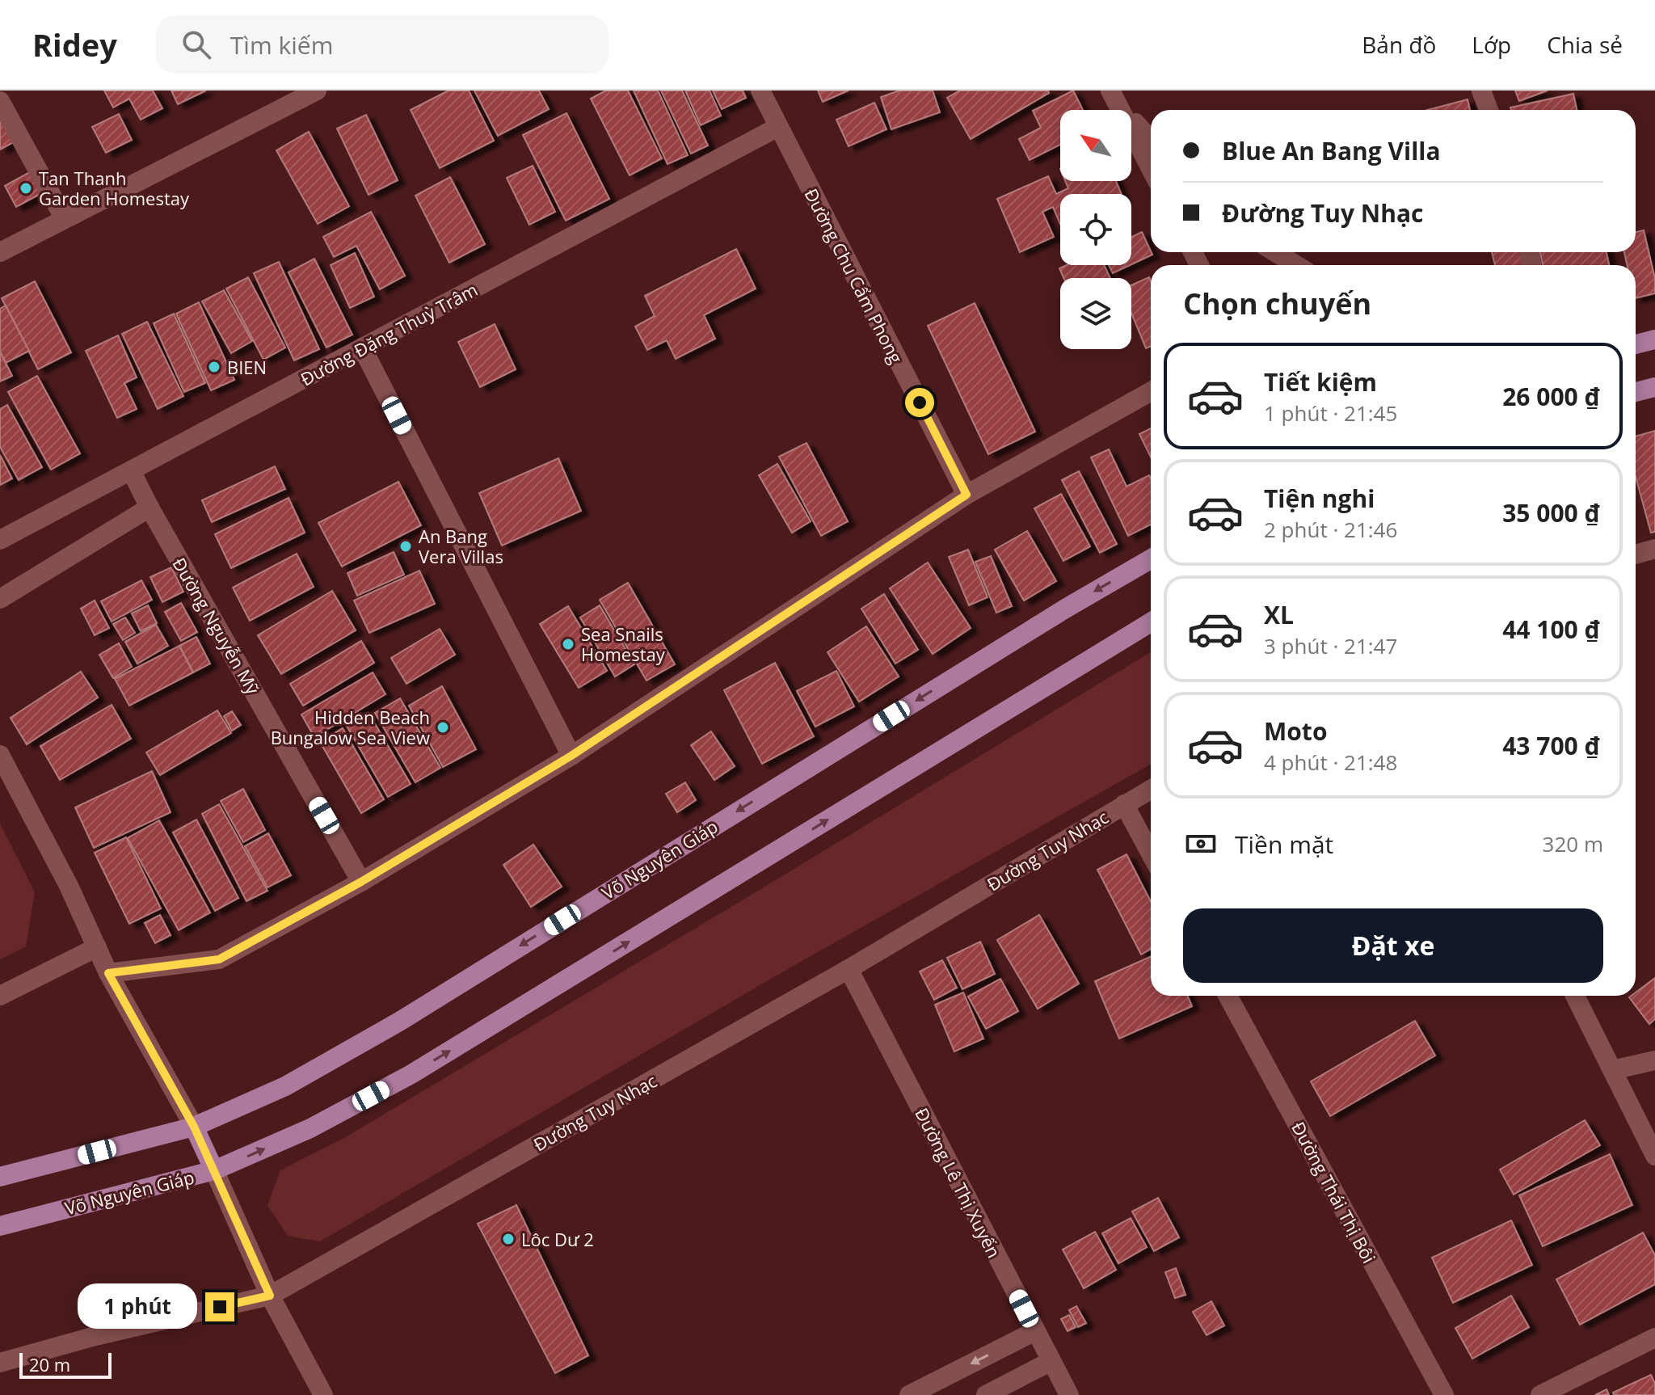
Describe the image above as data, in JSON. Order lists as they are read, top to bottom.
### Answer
{
  "streets": {
    "main road": ["Võ Nguyên Giáp"],
    "street": [
      "Đường Chu Cẩm Phong",
      "Đường Đặng Thuỳ Trâm",
      "Đường Nguyễn Mỹ",
      "Đường Tuy Nhạc",
      "Đường Lê Thị Xuyến",
      "Đường Thái Thị Bôi"
    ]
  },
  "crossings": [
    ["Đường Chu Cẩm Phong", "Đường Đặng Thuỳ Trâm"],
    ["Đường Đặng Thuỳ Trâm", "Đường Nguyễn Mỹ"],
    ["Đường Tuy Nhạc", "Đường Lê Thị Xuyến"]
  ],
  "places": [
    "Tan Thanh Garden Homestay",
    "BIEN",
    "An Bang Vera Villas",
    "Sea Snails Homestay",
    "Hidden Beach Bungalow Sea View",
    "Lôc Dư 2"
  ],
  "scale_bar": "20 m",
  "north": "top left",
  "page": {
    "header": "Ridey",
    "search": "Tìm kiếm",
    "nav": ["Bản đồ", "Lớp", "Chia sẻ"],
    "banner": ["Blue An Bang Villa", "Đường Tuy Nhạc"],
    "heading": "Chọn chuyến",
    "list": [
      {
        "name": "Tiết kiệm",
        "note": "1 phút · 21:45",
        "value": "26 000 ₫"
      },
      {
        "name": "Tiện nghi",
        "note": "2 phút · 21:46",
        "value": "35 000 ₫"
      },
      {
        "name": "XL",
        "note": "3 phút · 21:47",
        "value": "44 100 ₫"
      },
      {
        "name": "Moto",
        "note": "4 phút · 21:48",
        "value": "43 700 ₫"
      }
    ],
    "pay": ["Tiền mặt", "320 m"],
    "buttons": "Đặt xe",
    "bubble": "1 phút",
    "scale": "20 m"
  }
}
